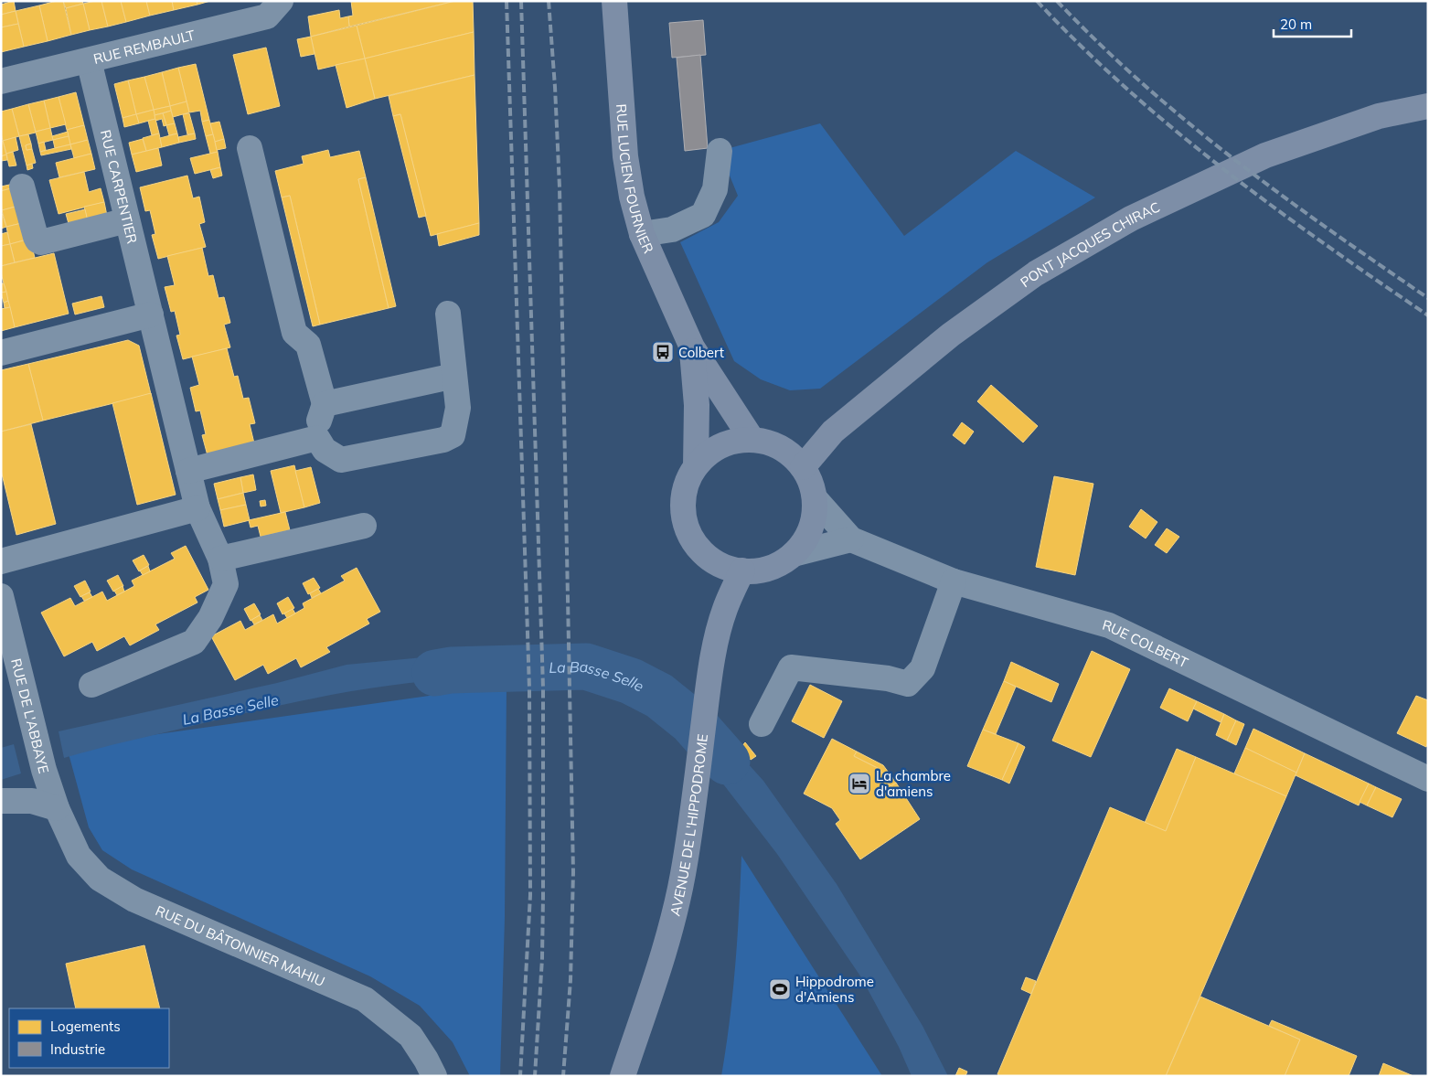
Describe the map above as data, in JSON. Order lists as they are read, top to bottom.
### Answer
{
  "streets": {
    "main road": ["RUE LUCIEN FOURNIER", "PONT JACQUES CHIRAC", "AVENUE DE L'HIPPODROME"],
    "street": [
      "RUE REMBAULT",
      "RUE CARPENTIER",
      "RUE COLBERT",
      "RUE DE L'ABBAYE",
      "RUE DU BÂTONNIER MAHIU"
    ]
  },
  "crossings": [
    ["RUE REMBAULT", "RUE CARPENTIER"],
    ["RUE LUCIEN FOURNIER", "PONT JACQUES CHIRAC"],
    ["RUE LUCIEN FOURNIER", "RUE COLBERT"],
    ["RUE LUCIEN FOURNIER", "AVENUE DE L'HIPPODROME"],
    ["PONT JACQUES CHIRAC", "RUE COLBERT"],
    ["PONT JACQUES CHIRAC", "AVENUE DE L'HIPPODROME"],
    ["RUE COLBERT", "AVENUE DE L'HIPPODROME"],
    ["RUE DE L'ABBAYE", "RUE DU BÂTONNIER MAHIU"]
  ],
  "water": ["La Basse Selle"],
  "places": {
    "bus stop": ["Colbert"],
    "hotel": ["La chambre d'amiens"],
    "sports": ["Hippodrome d'Amiens"]
  },
  "legend": ["Logements", "Industrie"],
  "scale_bar": "20 m"
}
